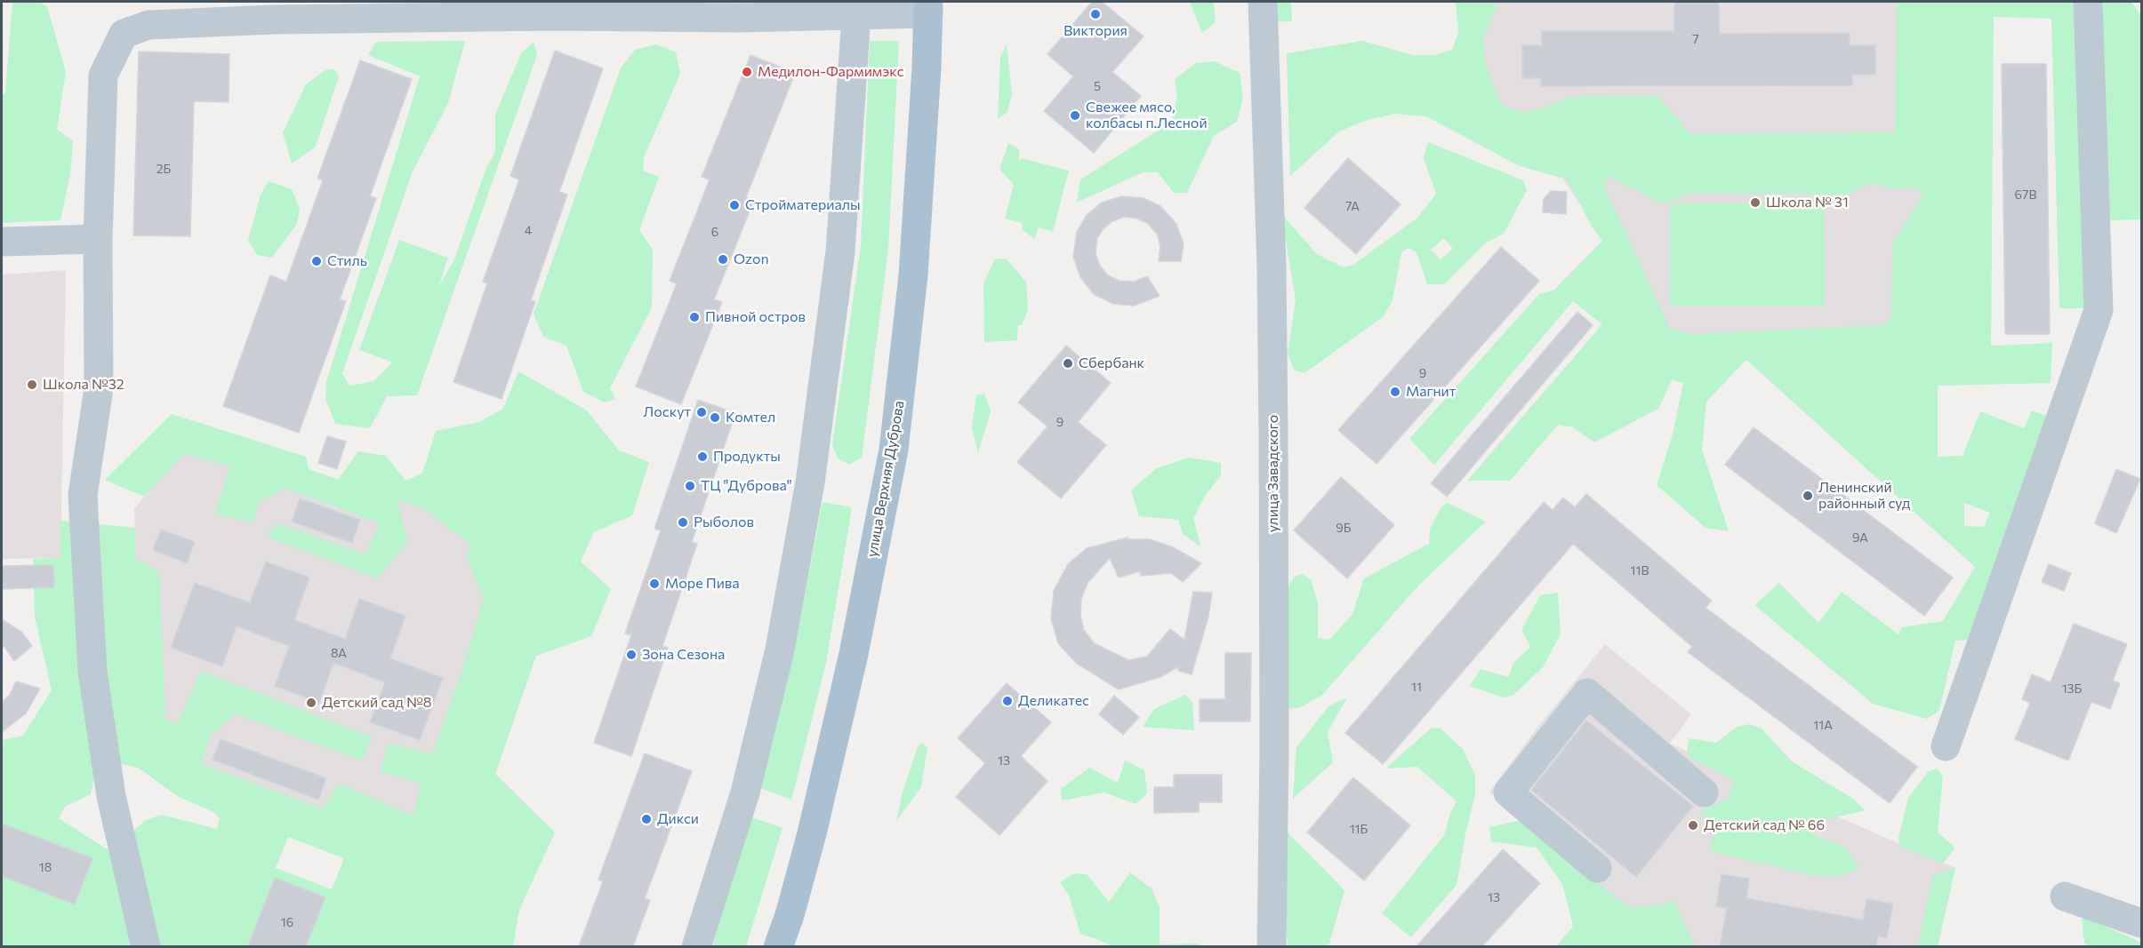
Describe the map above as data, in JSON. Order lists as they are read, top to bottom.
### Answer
{
  "streets": {
    "main road": ["улица Верхняя Дуброва"],
    "street": ["улица Завадского"]
  },
  "places": [
    "Виктория",
    "Медилон-Фармимэкс",
    "Свежее мясо, колбасы п.Лесной",
    "Школа № 31",
    "Стройматериалы",
    "Ozon",
    "Стиль",
    "Пивной остров",
    "Сбербанк",
    "Школа №32",
    "Магнит",
    "Лоскут",
    "Комтел",
    "Продукты",
    "ТЦ \"Дуброва\"",
    "Ленинский районный суд",
    "Рыболов",
    "Море Пива",
    "Зона Сезона",
    "Деликатес",
    "Детский сад №8",
    "Дикси",
    "Детский сад № 66"
  ],
  "house_numbers": [
    "7",
    "5",
    "2Б",
    "67В",
    "7А",
    "4",
    "6",
    "9",
    "9",
    "9Б",
    "9А",
    "11В",
    "8А",
    "11",
    "13Б",
    "11А",
    "13",
    "11Б",
    "18",
    "13",
    "16"
  ]
}
